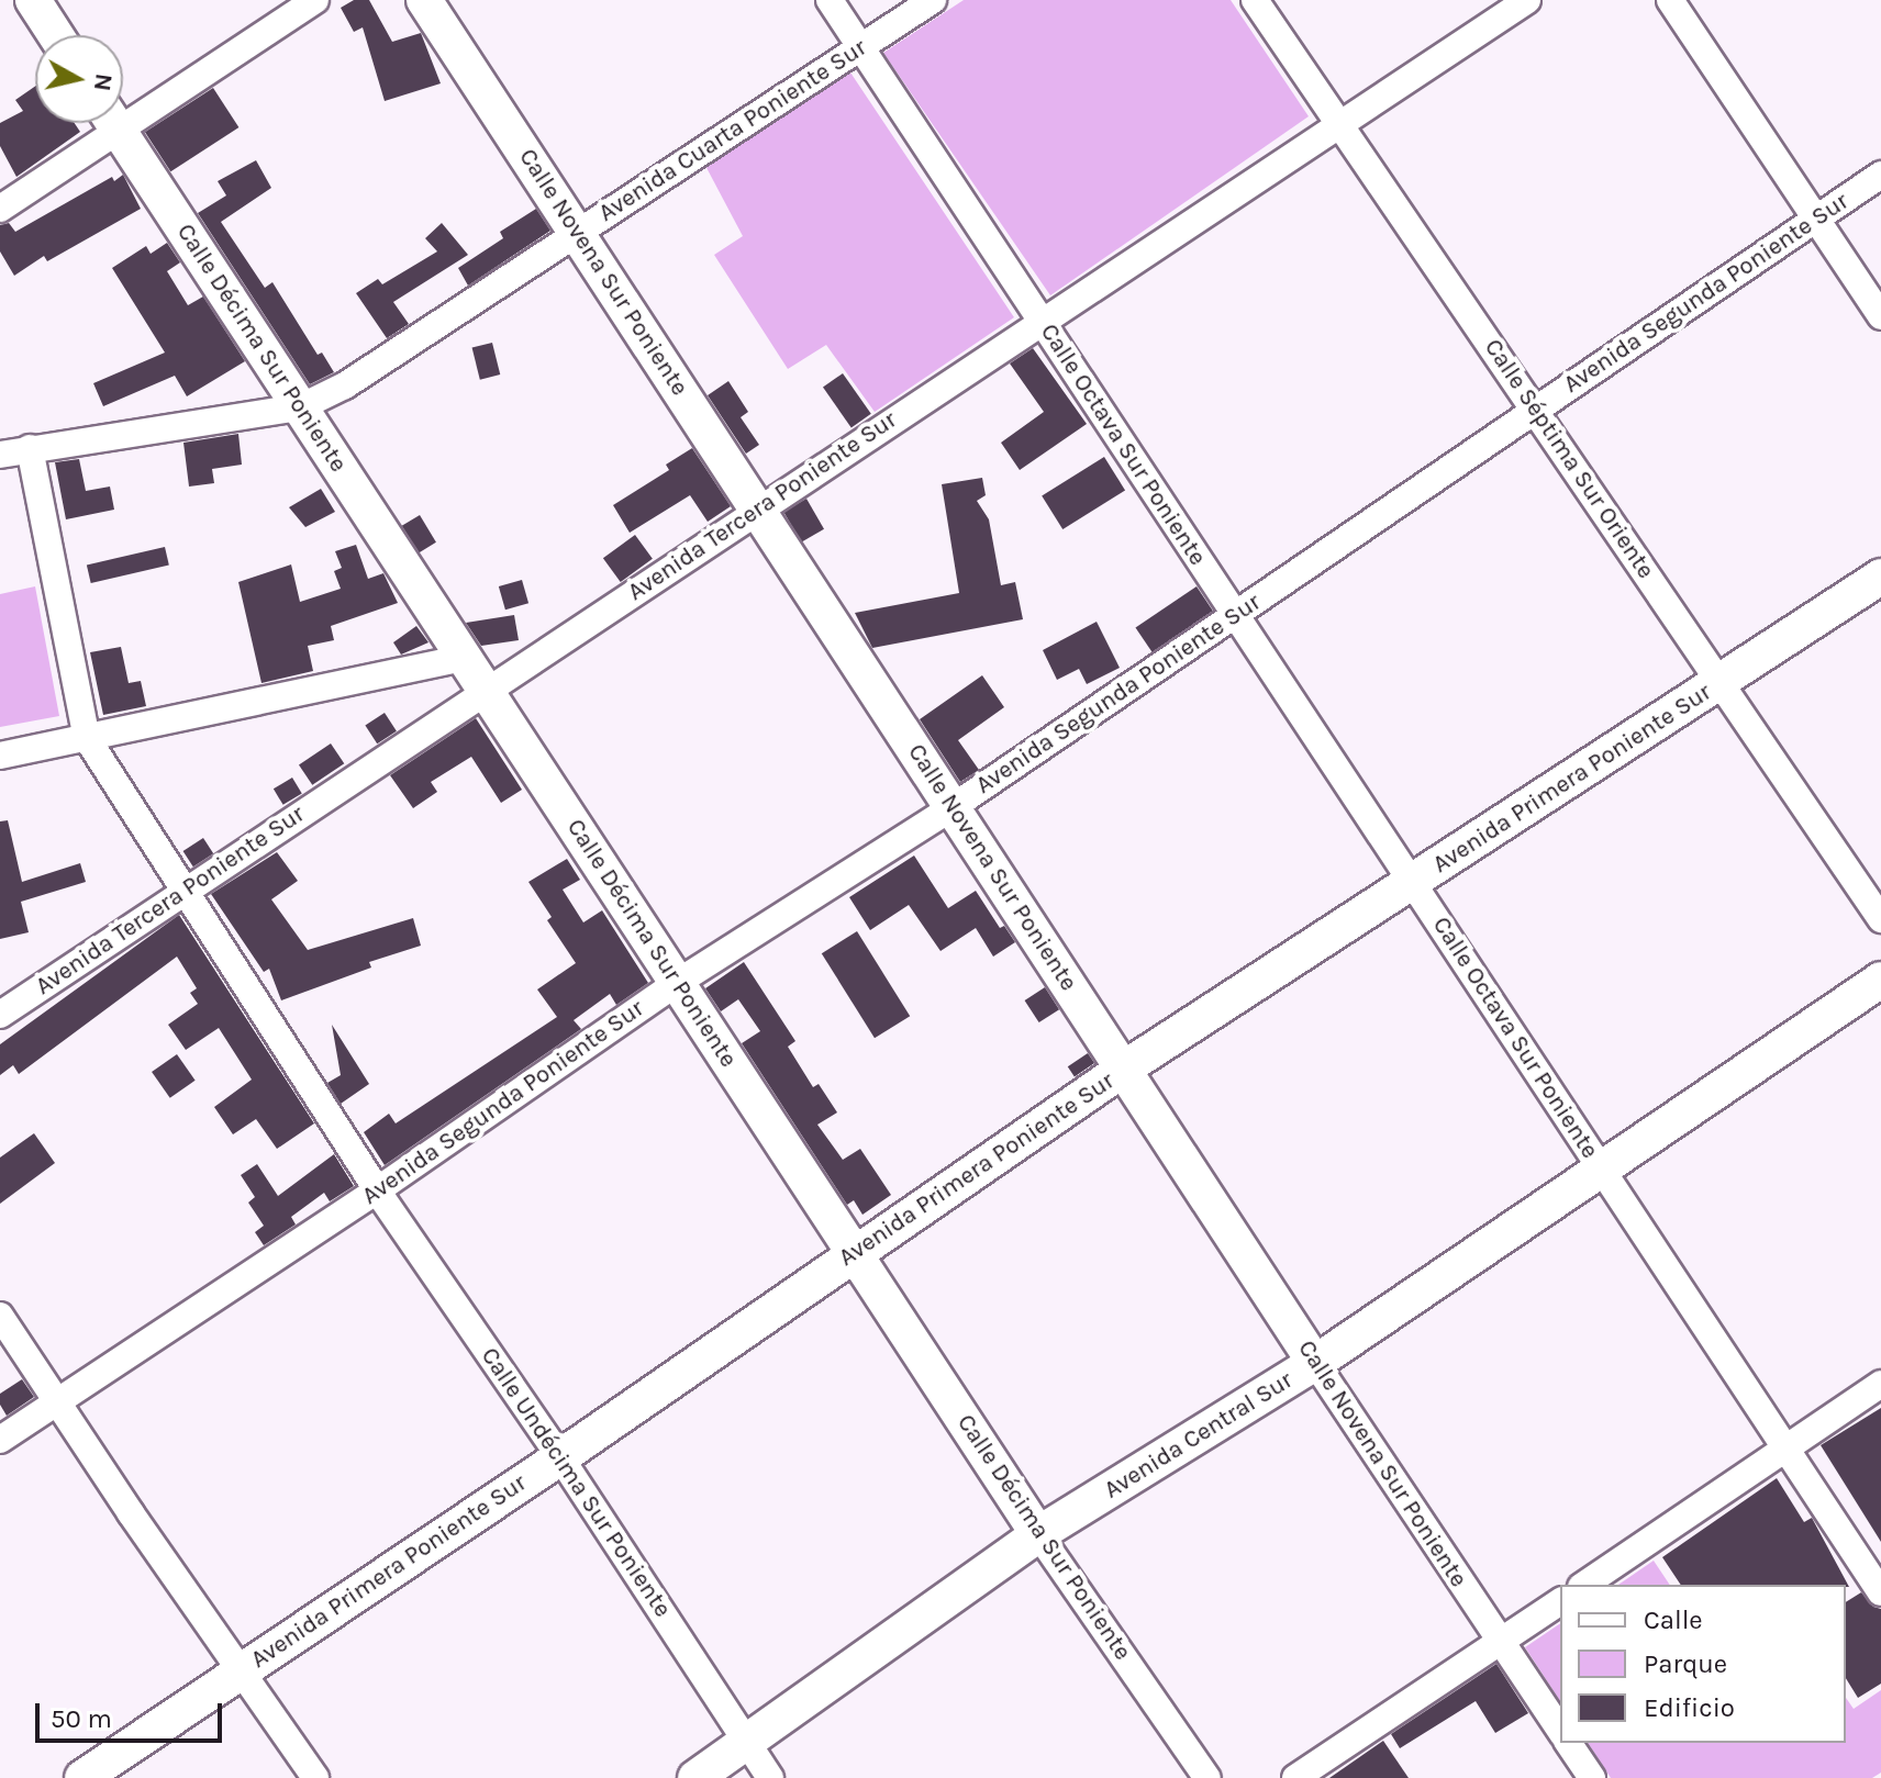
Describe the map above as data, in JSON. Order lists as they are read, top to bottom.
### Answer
{
  "streets": {
    "street": [
      "Avenida Cuarta Poniente Sur",
      "Calle Novena Sur Poniente",
      "Avenida Segunda Poniente Sur",
      "Calle Décima Sur Poniente",
      "Calle Octava Sur Poniente",
      "Calle Séptima Sur Oriente",
      "Avenida Tercera Poniente Sur",
      "Avenida Primera Poniente Sur",
      "Avenida Central Sur",
      "Calle Undécima Sur Poniente"
    ]
  },
  "crossings": [
    ["Avenida Cuarta Poniente Sur", "Calle Novena Sur Poniente"],
    ["Avenida Cuarta Poniente Sur", "Calle Décima Sur Poniente"],
    ["Avenida Cuarta Poniente Sur", "Calle Octava Sur Poniente"],
    ["Calle Novena Sur Poniente", "Avenida Segunda Poniente Sur"],
    ["Calle Novena Sur Poniente", "Avenida Tercera Poniente Sur"],
    ["Calle Novena Sur Poniente", "Avenida Primera Poniente Sur"],
    ["Calle Novena Sur Poniente", "Avenida Central Sur"],
    ["Avenida Segunda Poniente Sur", "Calle Décima Sur Poniente"],
    ["Avenida Segunda Poniente Sur", "Calle Octava Sur Poniente"],
    ["Avenida Segunda Poniente Sur", "Calle Séptima Sur Oriente"],
    ["Avenida Segunda Poniente Sur", "Calle Undécima Sur Poniente"],
    ["Calle Décima Sur Poniente", "Avenida Tercera Poniente Sur"],
    ["Calle Décima Sur Poniente", "Avenida Primera Poniente Sur"],
    ["Calle Décima Sur Poniente", "Avenida Central Sur"],
    ["Calle Octava Sur Poniente", "Avenida Tercera Poniente Sur"],
    ["Calle Octava Sur Poniente", "Avenida Primera Poniente Sur"],
    ["Calle Octava Sur Poniente", "Avenida Central Sur"],
    ["Calle Séptima Sur Oriente", "Avenida Tercera Poniente Sur"],
    ["Calle Séptima Sur Oriente", "Avenida Primera Poniente Sur"],
    ["Avenida Tercera Poniente Sur", "Calle Undécima Sur Poniente"],
    ["Avenida Primera Poniente Sur", "Calle Undécima Sur Poniente"],
    ["Avenida Central Sur", "Calle Undécima Sur Poniente"]
  ],
  "legend": ["Calle", "Parque", "Edificio"],
  "scale_bar": "50 m",
  "north": "right"
}
